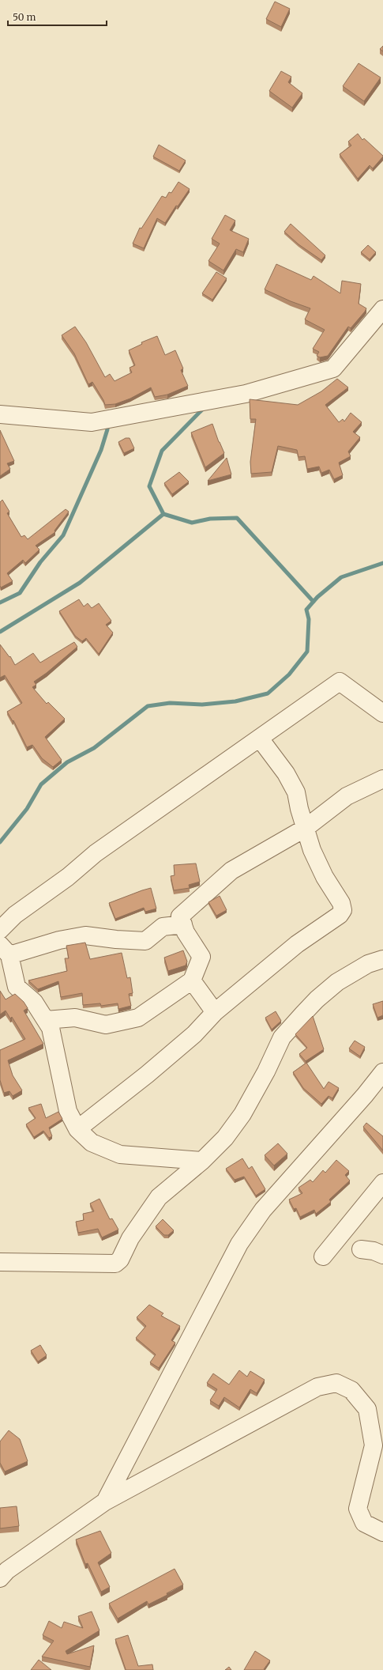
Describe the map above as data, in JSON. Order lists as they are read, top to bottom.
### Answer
{
  "scale_bar": "50 m"
}
